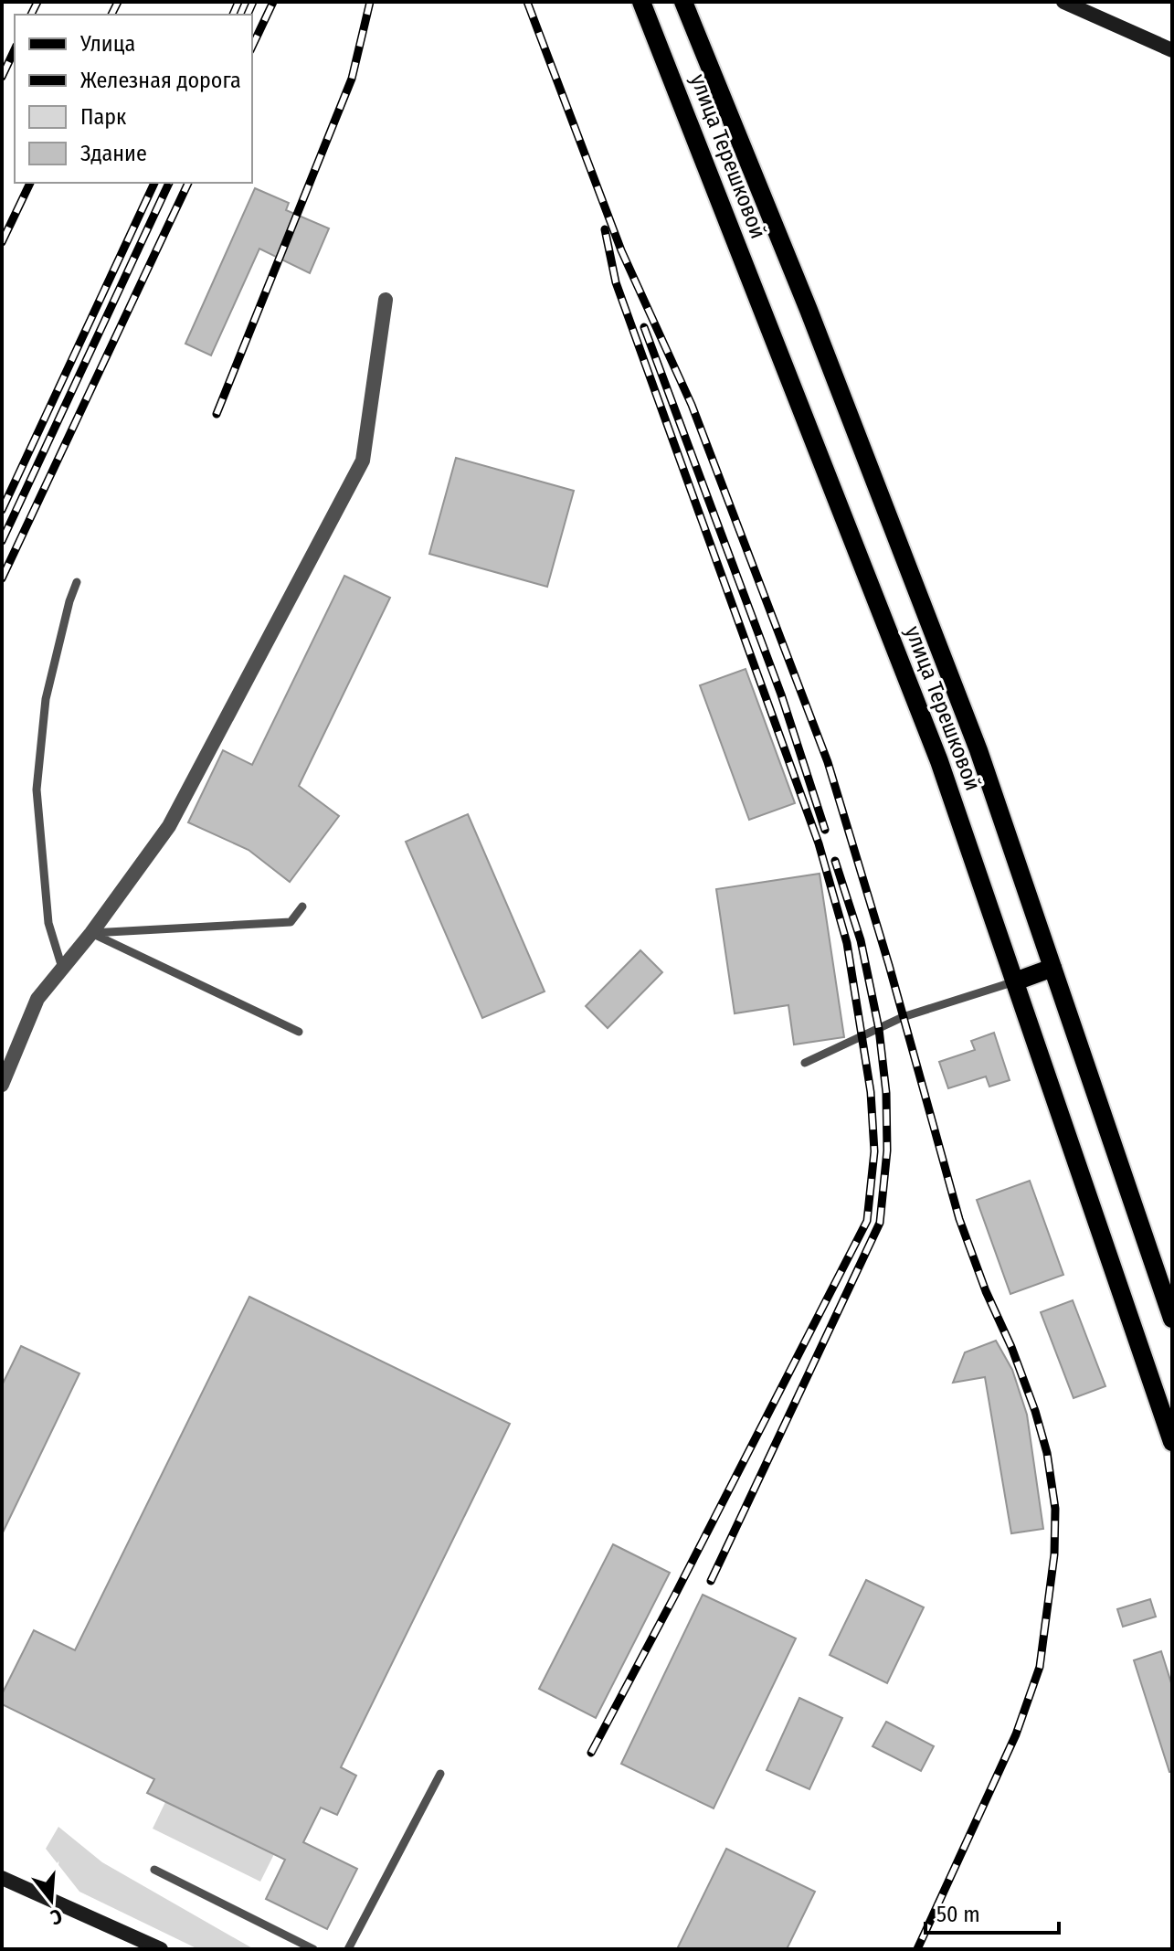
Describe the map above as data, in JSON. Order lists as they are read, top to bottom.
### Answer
{
  "streets": {
    "main road": ["улица Терешковой"]
  },
  "legend": [
    "Улица",
    "Железная дорога",
    "Парк",
    "Здание"
  ],
  "scale_bar": "50 m",
  "north": "bottom"
}
